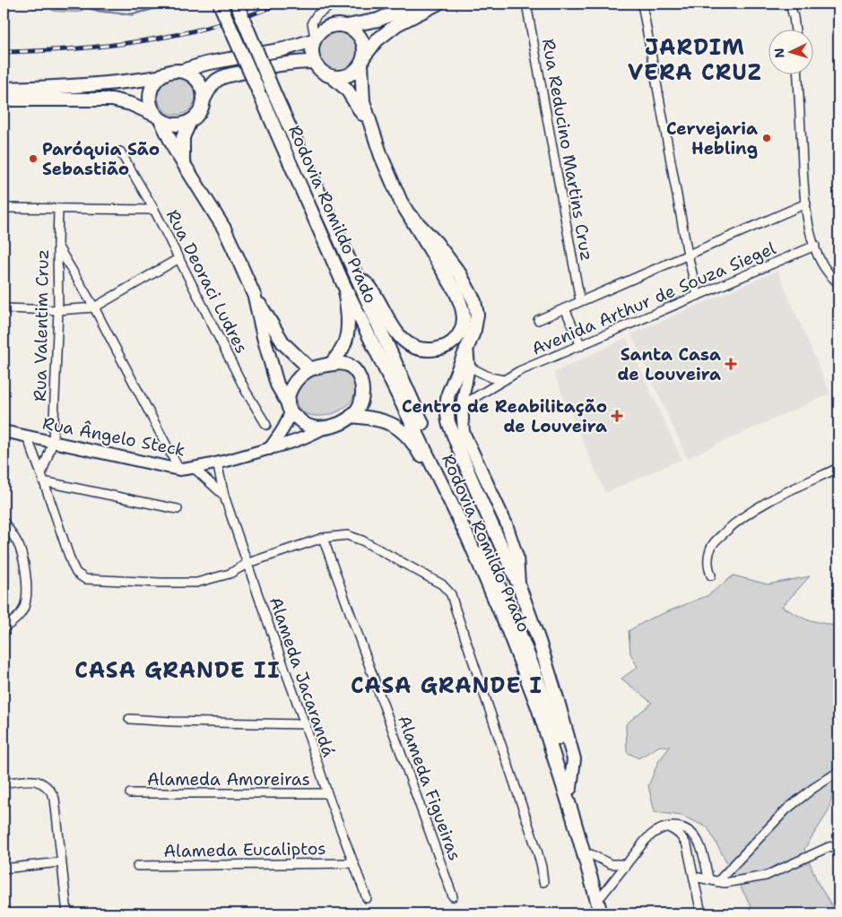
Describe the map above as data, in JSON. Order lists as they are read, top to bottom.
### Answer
{
  "streets": {
    "main road": ["Rodovia Romildo Prado", "Rua Ângelo Steck"],
    "street": [
      "Rua Reducino Martins Cruz",
      "Rua Deoraci Ludres",
      "Avenida Arthur de Souza Siegel",
      "Rua Valentim Cruz",
      "Alameda Jacarandá",
      "Alameda Amoreiras",
      "Alameda Figueiras",
      "Alameda Eucaliptos"
    ]
  },
  "crossings": [
    ["Rua Valentim Cruz", "Rua Ângelo Steck"],
    ["Rua Ângelo Steck", "Alameda Jacarandá"],
    ["Alameda Jacarandá", "Alameda Amoreiras"],
    ["Alameda Jacarandá", "Alameda Eucaliptos"]
  ],
  "districts": ["JARDIM VERA CRUZ", "CASA GRANDE II", "CASA GRANDE I"],
  "places": {
    "other": ["Cervejaria Hebling", "Paróquia São Sebastião"],
    "health": ["Santa Casa de Louveira", "Centro de Reabilitação de Louveira"]
  },
  "north": "left"
}
